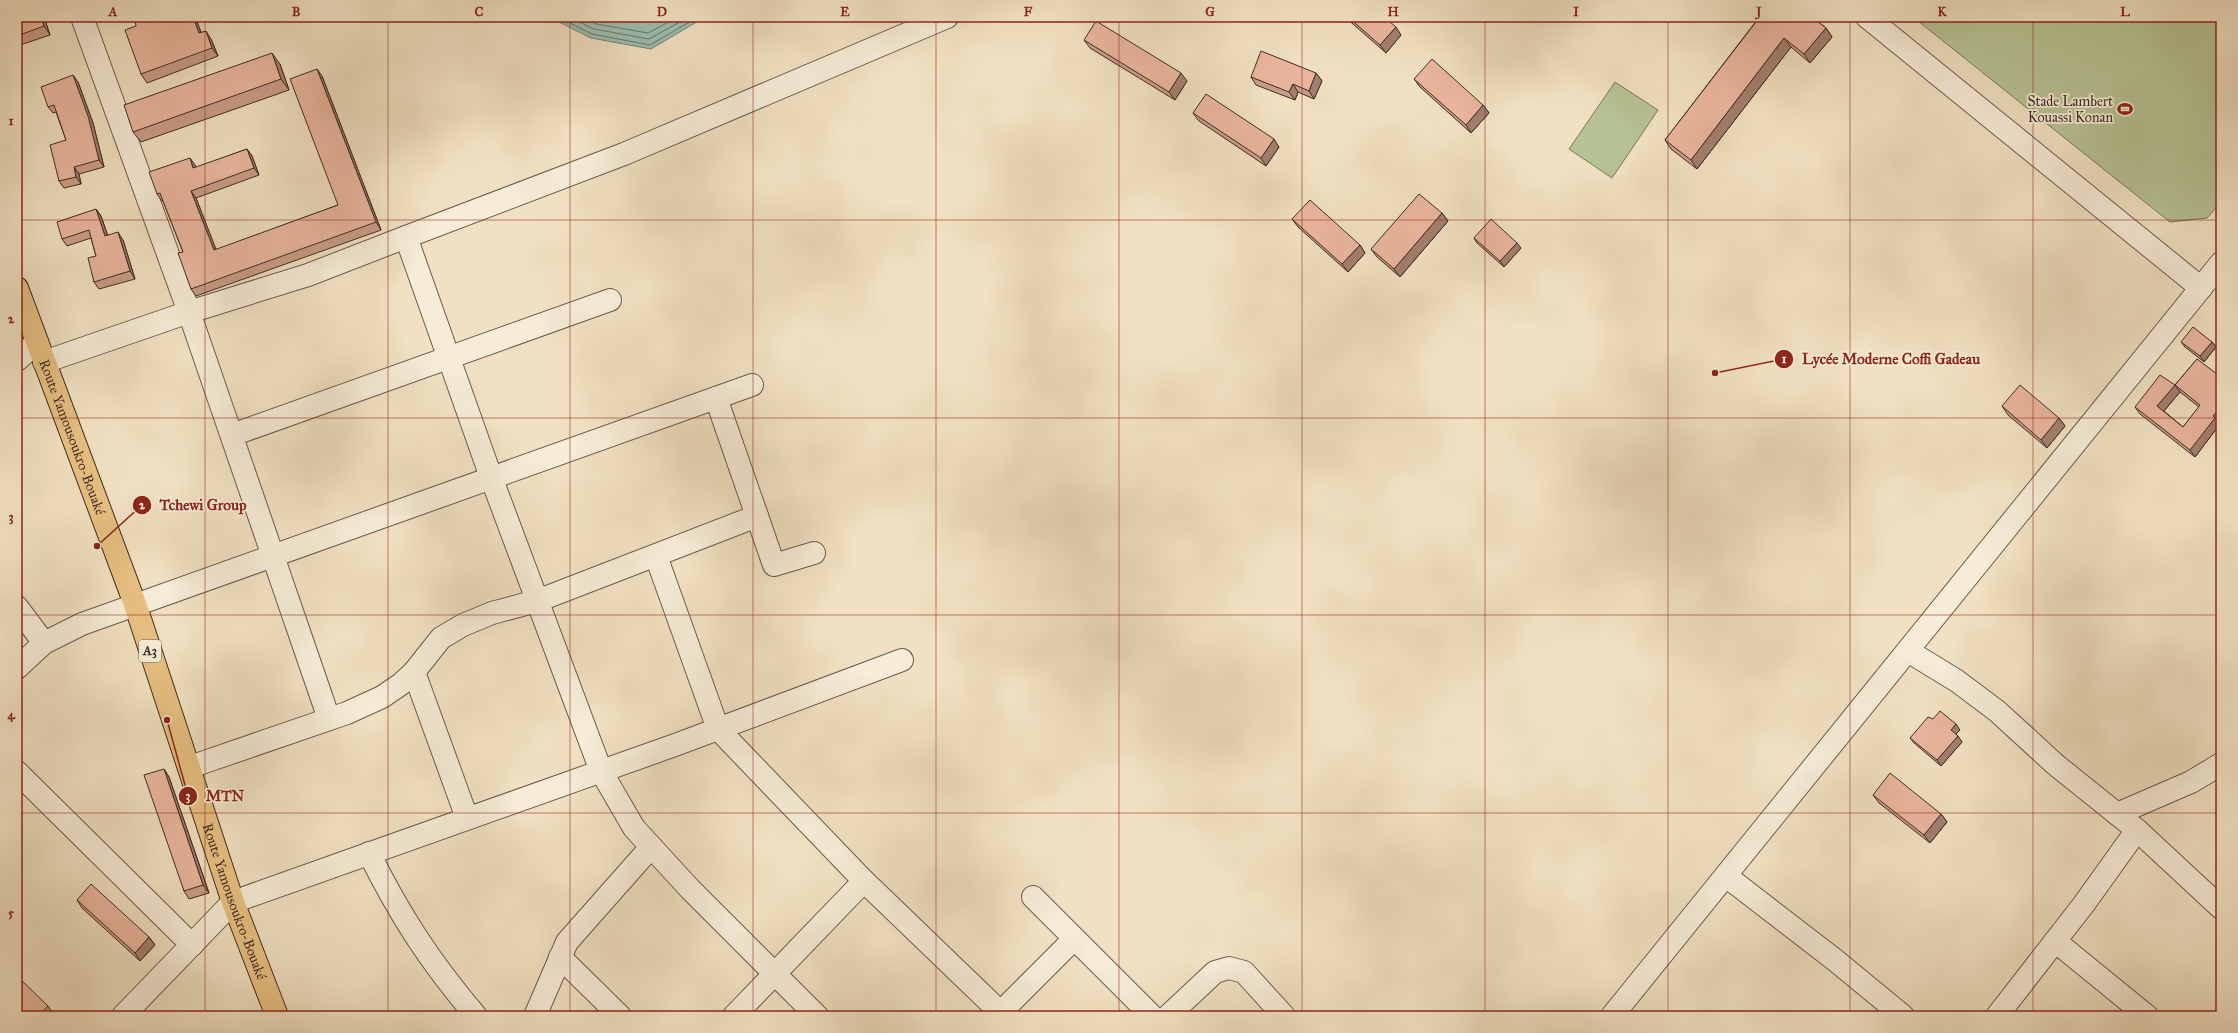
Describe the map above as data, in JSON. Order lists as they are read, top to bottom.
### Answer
{
  "streets": {
    "main road": ["Route Yamousoukro-Bouaké", "A3"]
  },
  "places": {
    "sports": ["Stade Lambert Kouassi Konan"],
    "other": ["Lycée Moderne Coffi Gadeau", "Tchewi Group", "MTN"]
  },
  "grid": {
    "columns": [
      "A",
      "B",
      "C",
      "D",
      "E",
      "F",
      "G",
      "H",
      "I",
      "J",
      "K",
      "L"
    ],
    "rows": [
      "1",
      "2",
      "3",
      "4",
      "5"
    ]
  }
}
